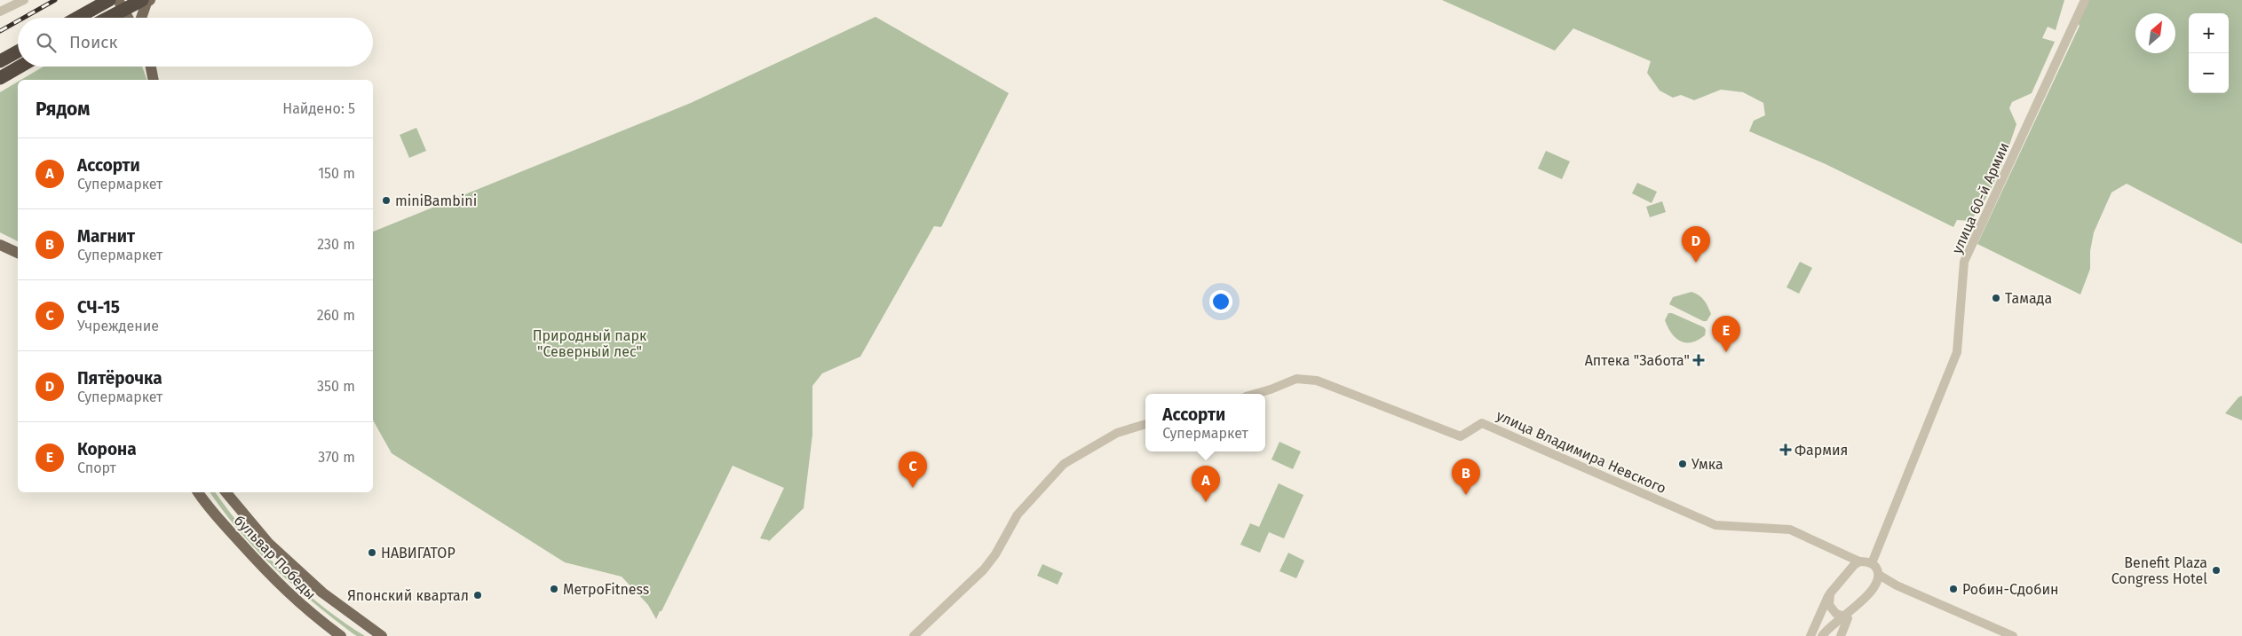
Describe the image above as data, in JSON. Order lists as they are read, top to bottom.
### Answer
{
  "streets": {
    "main road": ["бульвар Победы"],
    "street": ["улица 60-й Армии", "улица Владимира Невского"]
  },
  "crossings": [
    ["улица 60-й Армии", "улица Владимира Невского"]
  ],
  "parks": ["Природный парк \"Северный лес\""],
  "places": {
    "other": [
      "miniBambini",
      "Тамада",
      "Умка",
      "НАВИГАТОР",
      "Benefit Plaza Congress Hotel",
      "МетроFitness",
      "Робин-Сдобин",
      "Японский квартал"
    ],
    "health": ["Аптека \"Забота\"", "Фармия"]
  },
  "north": "top right",
  "page": {
    "map_buttons": ["+", "−"],
    "search": "Поиск",
    "heading": ["Рядом", "Найдено: 5"],
    "list": [
      {
        "mark": "A",
        "name": "Ассорти",
        "note": "Супермаркет",
        "value": "150 m"
      },
      {
        "mark": "B",
        "name": "Магнит",
        "note": "Супермаркет",
        "value": "230 m"
      },
      {
        "mark": "C",
        "name": "СЧ-15",
        "note": "Учреждение",
        "value": "260 m"
      },
      {
        "mark": "D",
        "name": "Пятёрочка",
        "note": "Супермаркет",
        "value": "350 m"
      },
      {
        "mark": "E",
        "name": "Корона",
        "note": "Спорт",
        "value": "370 m"
      }
    ],
    "pins": [
      "D",
      "E",
      "C",
      "B",
      "A"
    ],
    "popup": ["Ассорти", "Супермаркет"]
  }
}
